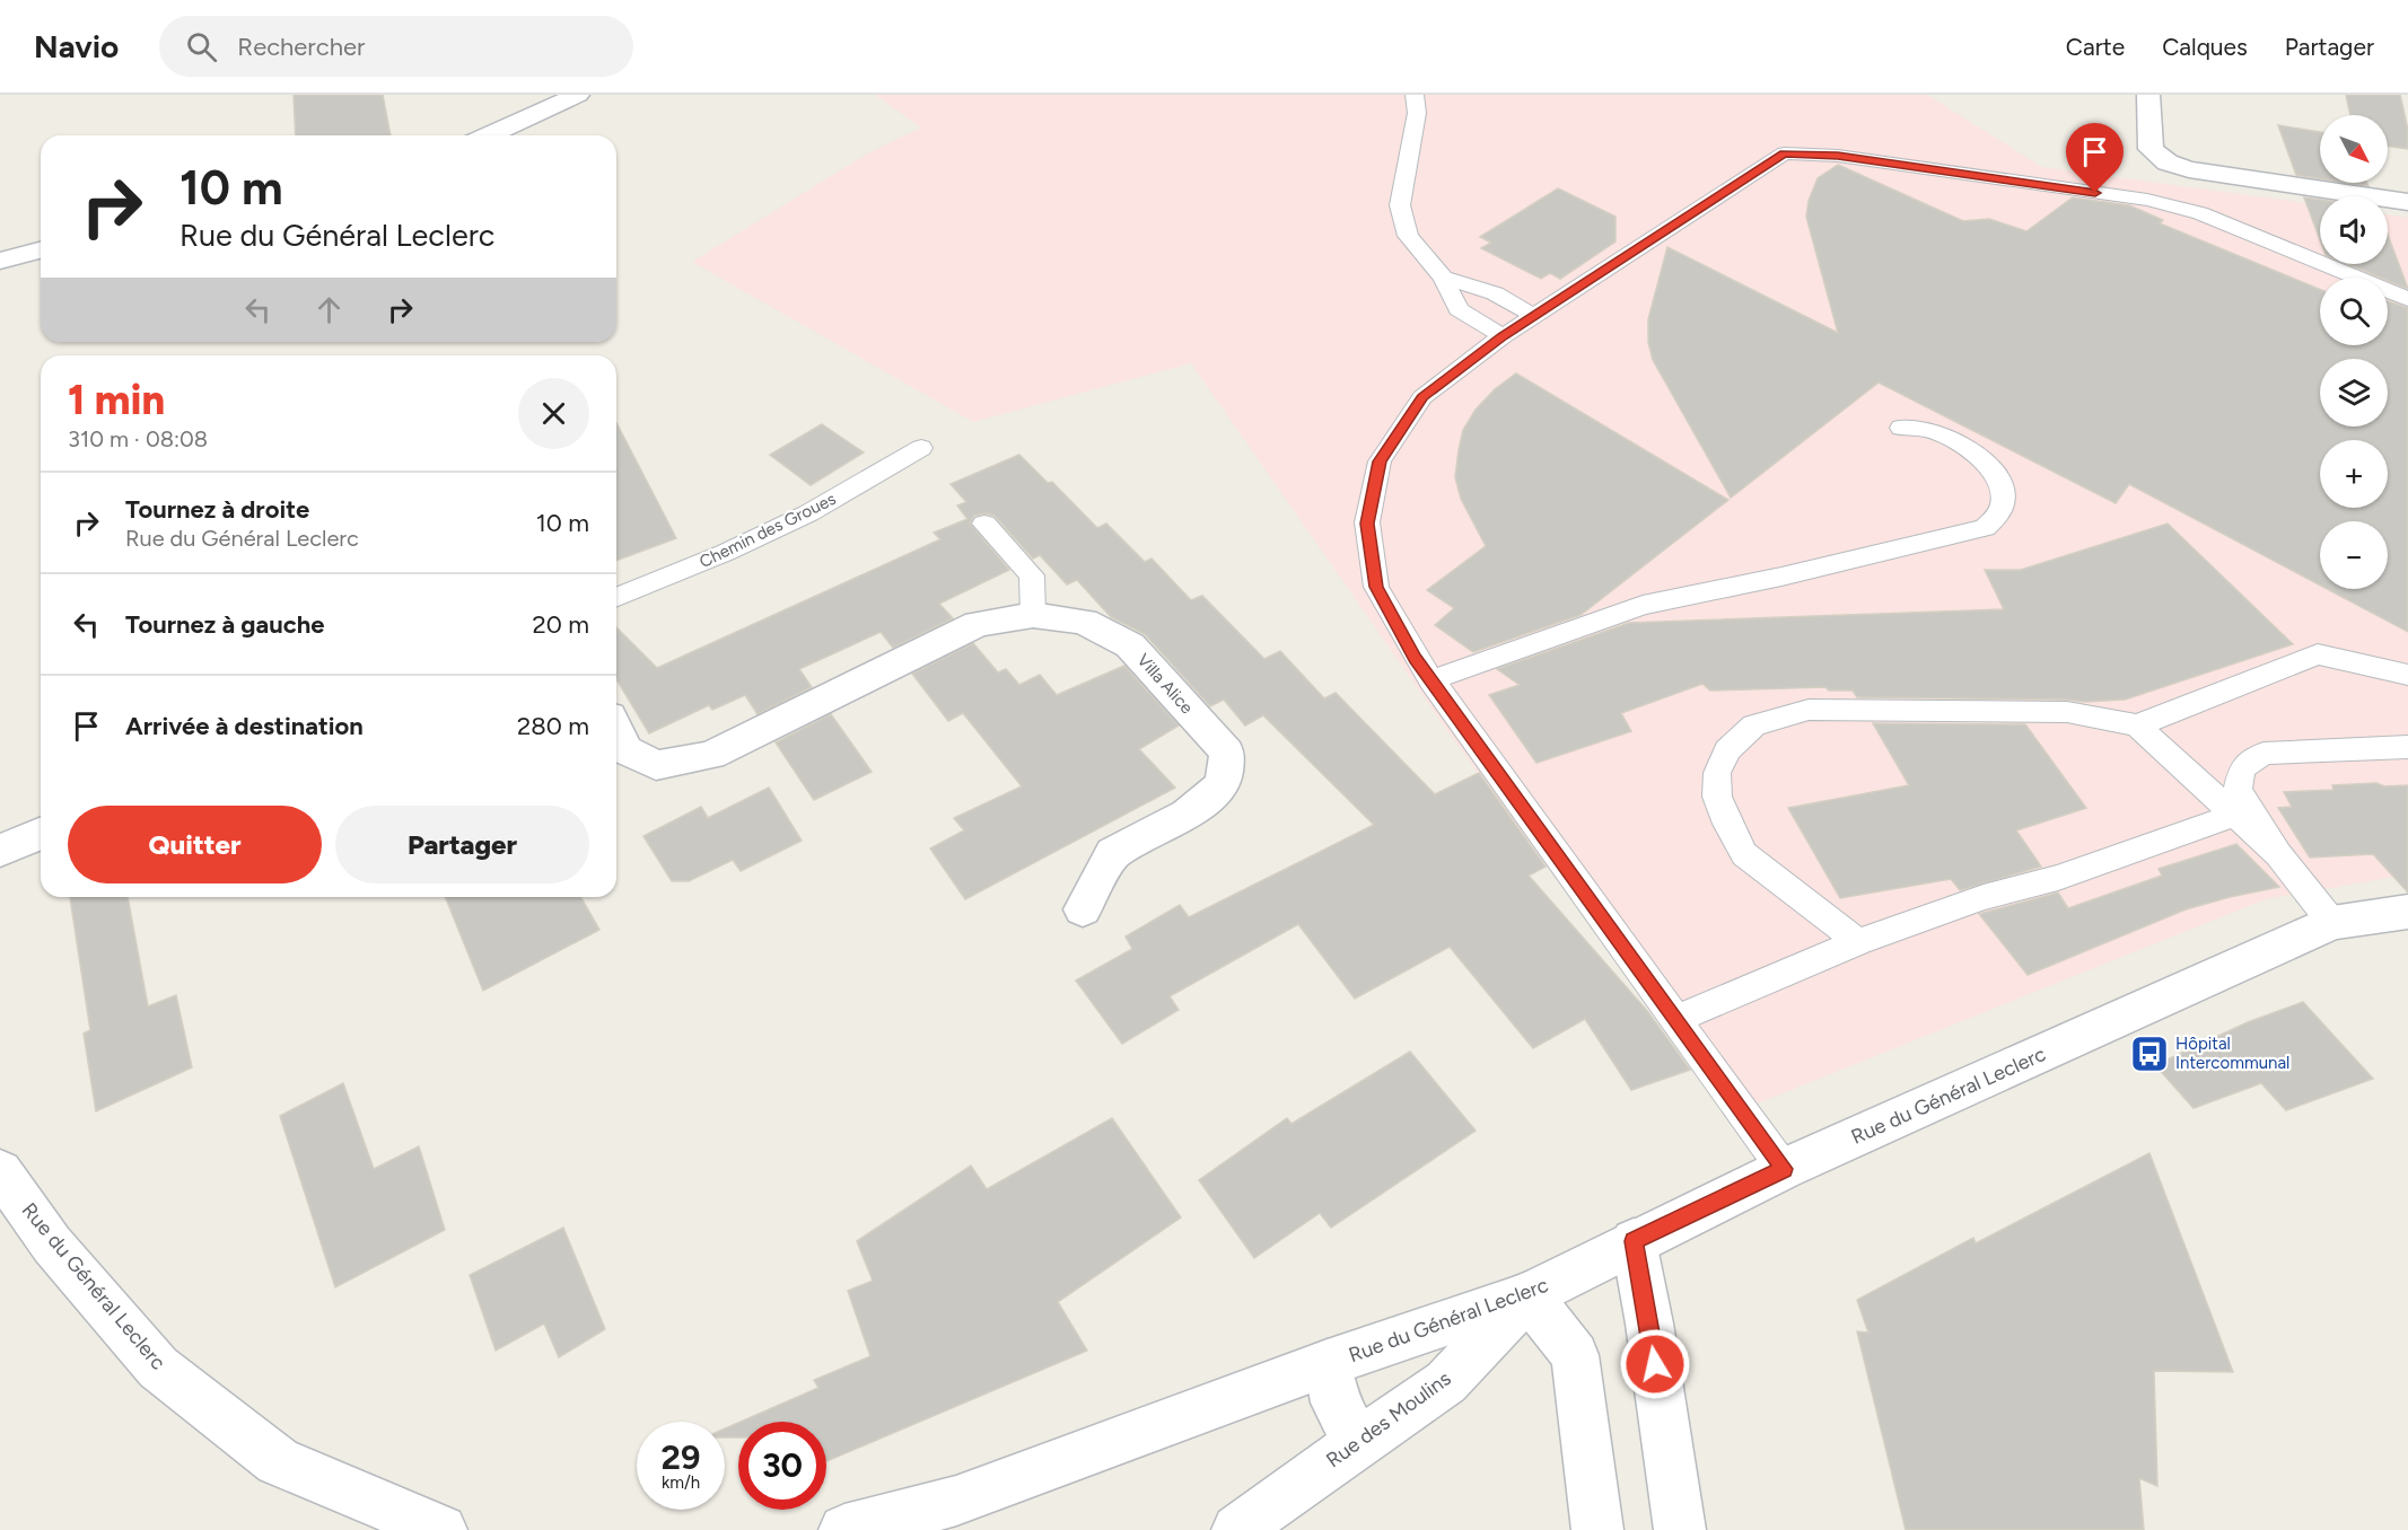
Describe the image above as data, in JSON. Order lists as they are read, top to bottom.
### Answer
{
  "streets": {
    "street": ["Villa Alice", "Rue du Général Leclerc", "Rue des Moulins"],
    "lane": ["Chemin des Groues"]
  },
  "crossings": [
    ["Rue du Général Leclerc", "Rue des Moulins"]
  ],
  "places": {
    "bus stop": ["Hôpital Intercommunal"]
  },
  "north": "bottom right",
  "page": {
    "header": "Navio",
    "search": "Rechercher",
    "nav": ["Carte", "Calques", "Partager"],
    "map_buttons": ["+", "−"],
    "turn": ["10 m", "Rue du Général Leclerc"],
    "heading": ["1 min", "310 m · 08:08"],
    "list": [
      {
        "name": "Tournez à droite",
        "note": "Rue du Général Leclerc",
        "value": "10 m"
      },
      {
        "name": "Tournez à gauche",
        "value": "20 m"
      },
      {
        "name": "Arrivée à destination",
        "value": "280 m"
      }
    ],
    "buttons": ["Quitter", "Partager"],
    "speed": "29 km/h",
    "limit": "30"
  }
}
